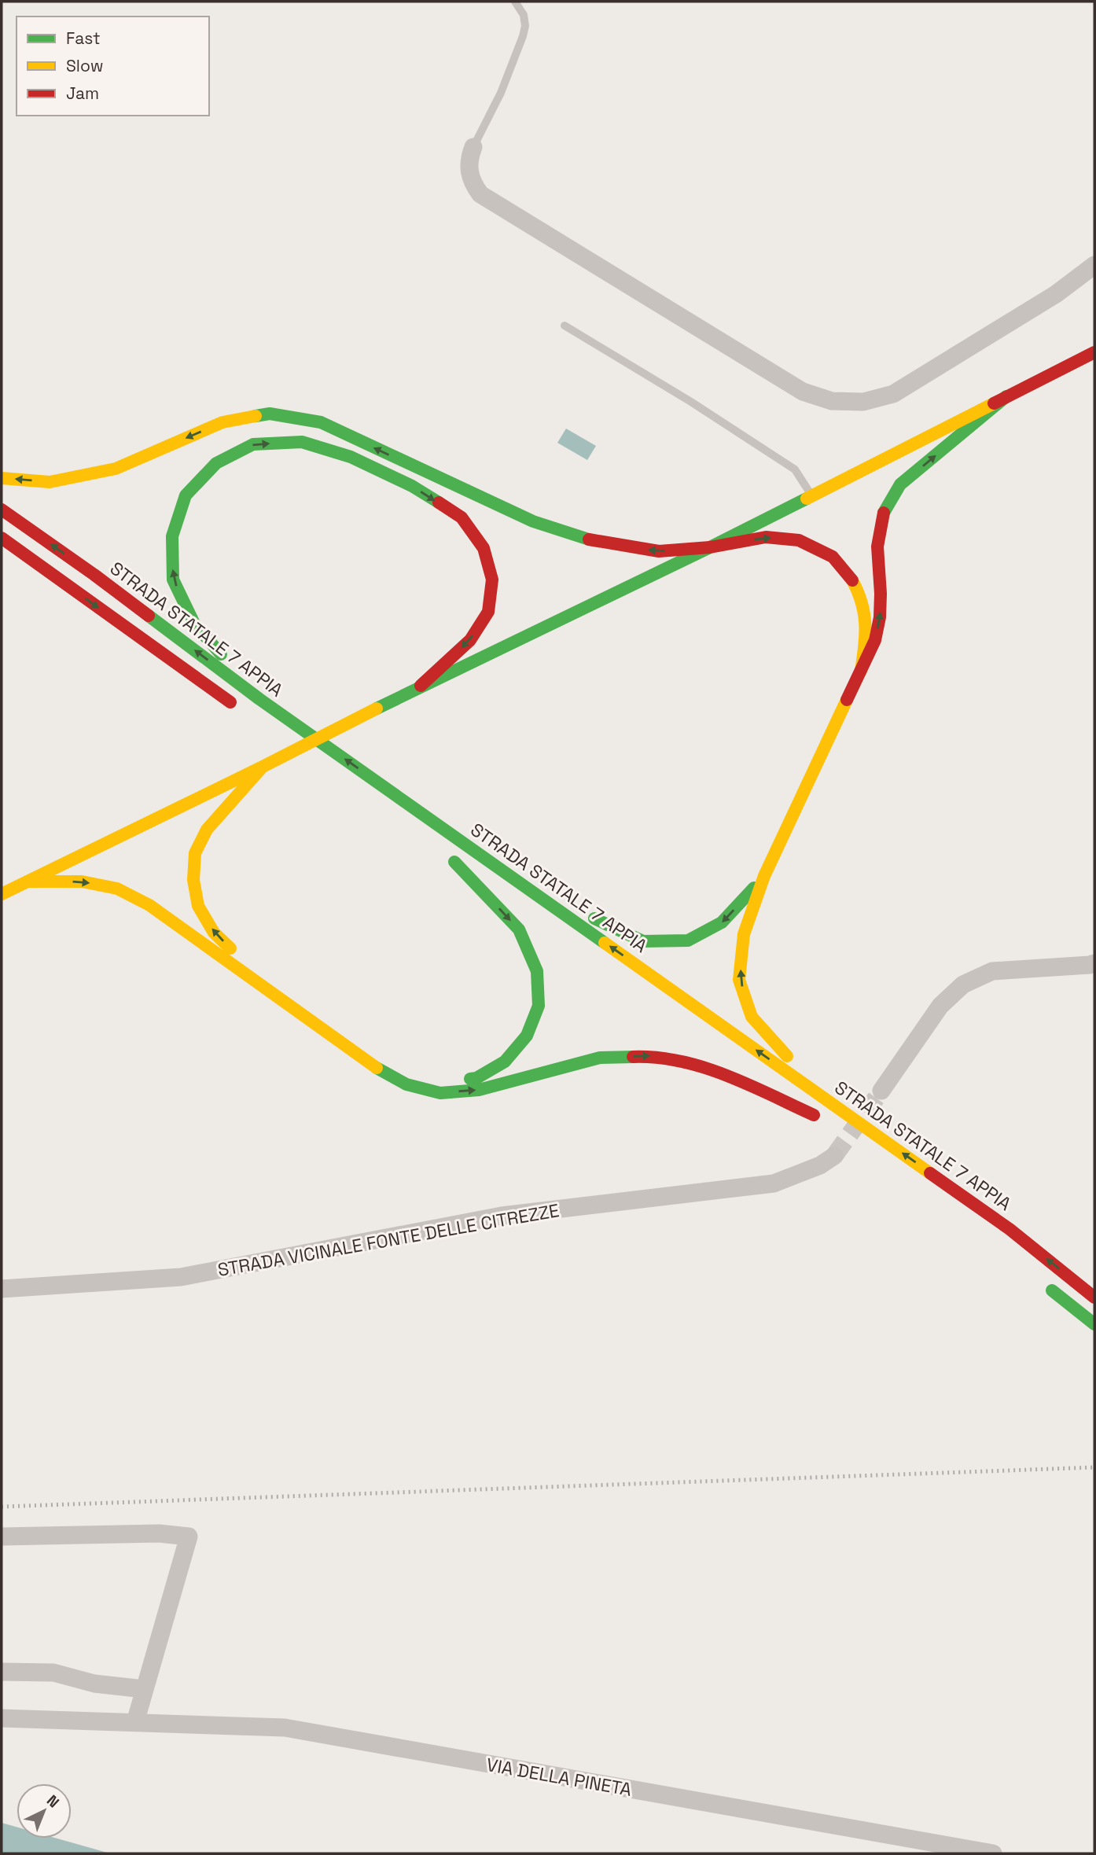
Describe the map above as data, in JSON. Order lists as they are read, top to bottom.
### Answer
{
  "streets": {
    "main road": ["STRADA STATALE 7 APPIA"],
    "street": ["STRADA VICINALE FONTE DELLE CITREZZE", "VIA DELLA PINETA"]
  },
  "legend": ["Fast", "Slow", "Jam"],
  "north": "top right"
}
